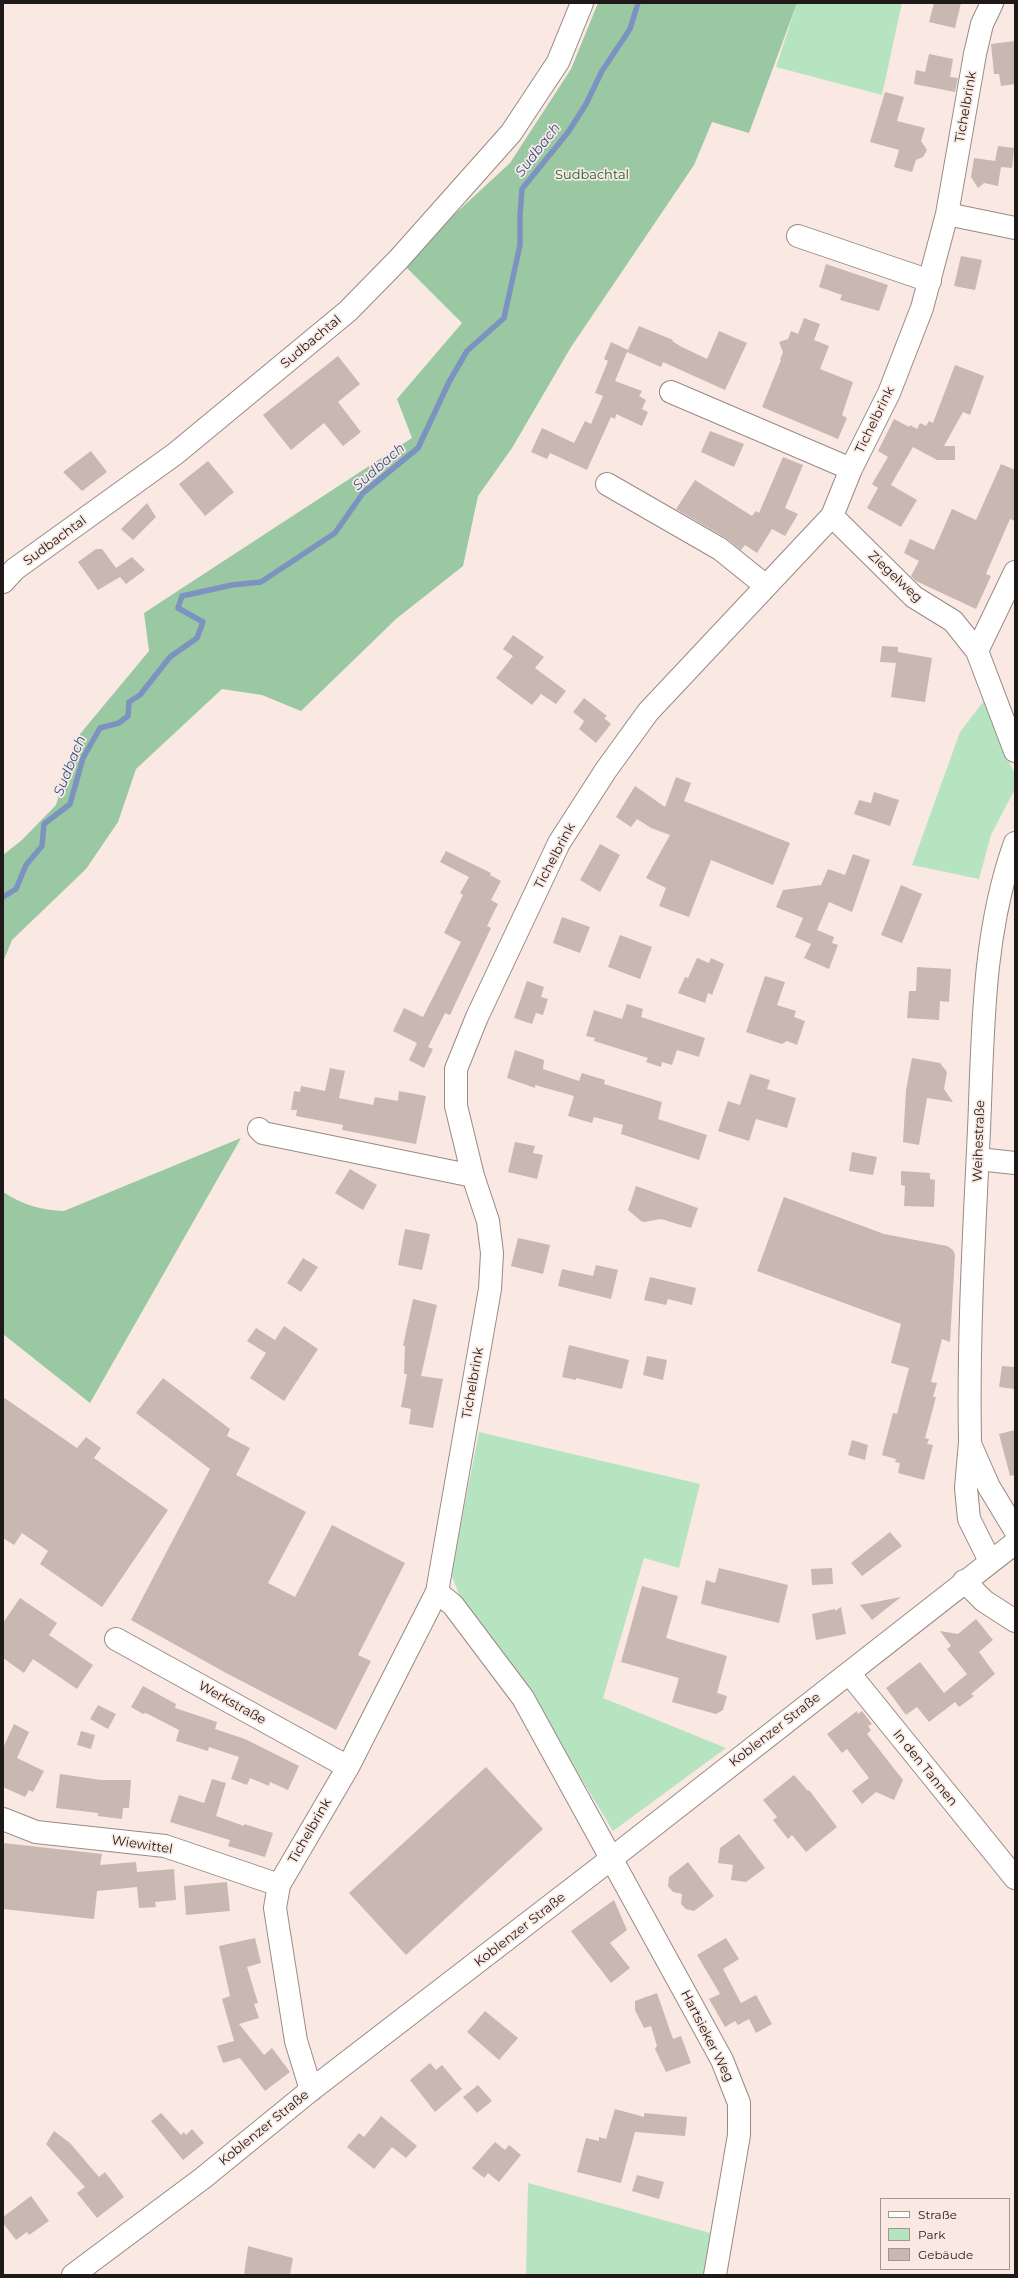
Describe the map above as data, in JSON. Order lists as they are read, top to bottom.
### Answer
{
  "streets": {
    "street": [
      "Tichelbrink",
      "Sudbachtal",
      "Ziegelweg",
      "Weihestraße",
      "Werkstraße",
      "Koblenzer Straße",
      "In den Tannen",
      "Wiewittel",
      "Hartsieker Weg"
    ]
  },
  "crossings": [
    ["Tichelbrink", "Ziegelweg"],
    ["Tichelbrink", "Werkstraße"],
    ["Tichelbrink", "Koblenzer Straße"],
    ["Tichelbrink", "Wiewittel"],
    ["Weihestraße", "Koblenzer Straße"],
    ["Koblenzer Straße", "In den Tannen"],
    ["Koblenzer Straße", "Hartsieker Weg"]
  ],
  "water": ["Sudbach"],
  "parks": ["Sudbachtal"],
  "legend": ["Straße", "Park", "Gebäude"]
}
